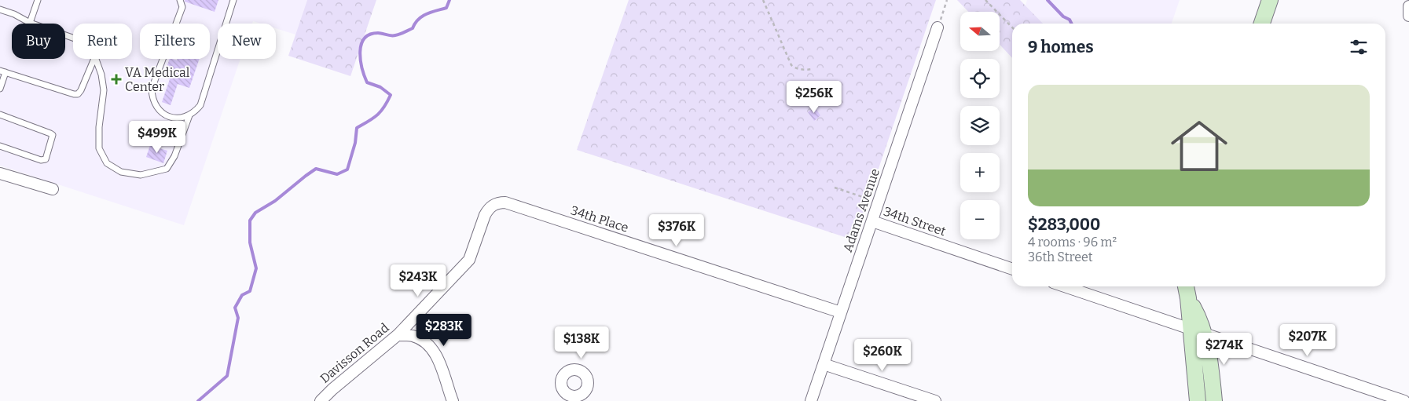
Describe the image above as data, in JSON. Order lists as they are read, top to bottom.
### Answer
{
  "streets": {
    "street": [
      "Adams Avenue",
      "34th Place",
      "34th Street",
      "Davisson Road"
    ]
  },
  "crossings": [
    ["Adams Avenue", "34th Place"],
    ["Adams Avenue", "34th Street"],
    ["34th Place", "Davisson Road"]
  ],
  "places": {
    "health": ["VA Medical Center"]
  },
  "north": "left",
  "page": {
    "map_buttons": ["+", "−"],
    "chip": [
      "Buy",
      "Rent",
      "Filters",
      "New"
    ],
    "heading": "9 homes",
    "list": [
      {
        "name": "$283,000",
        "note": "4 rooms · 96 m² · 36th Street"
      }
    ],
    "price": [
      "$256K",
      "$499K",
      "$376K",
      "$243K",
      "$283K",
      "$207K",
      "$138K",
      "$274K",
      "$260K"
    ]
  }
}
